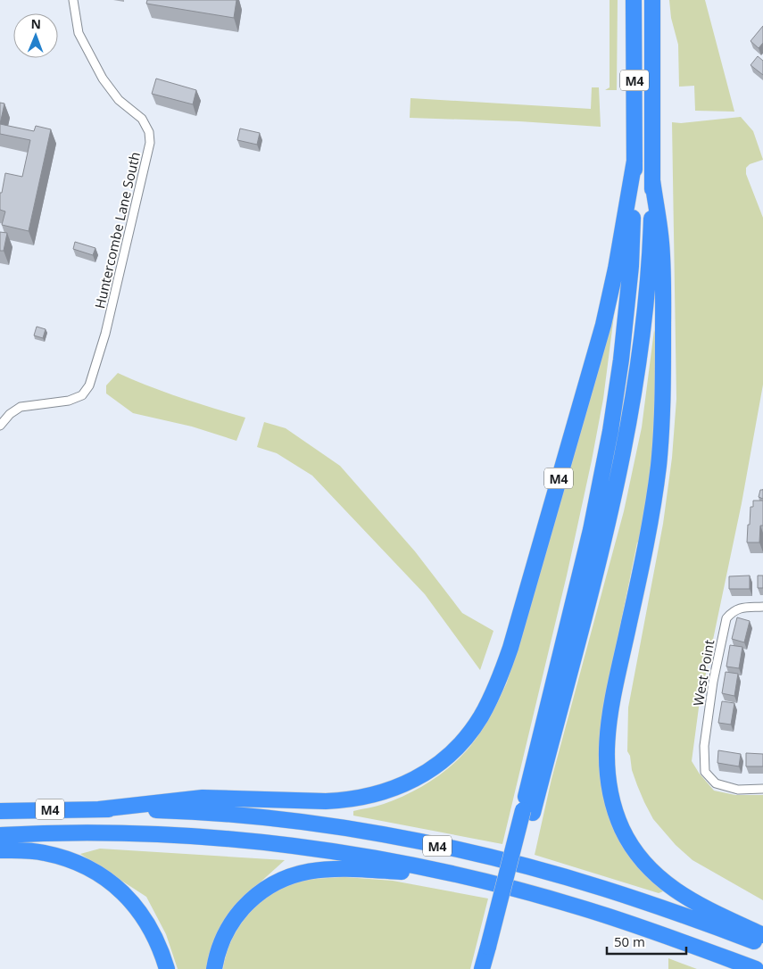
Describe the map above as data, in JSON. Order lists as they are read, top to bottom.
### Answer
{
  "streets": {
    "highway": ["M4"],
    "street": ["Huntercombe Lane South", "West Point"]
  },
  "scale_bar": "50 m",
  "north": "top"
}
